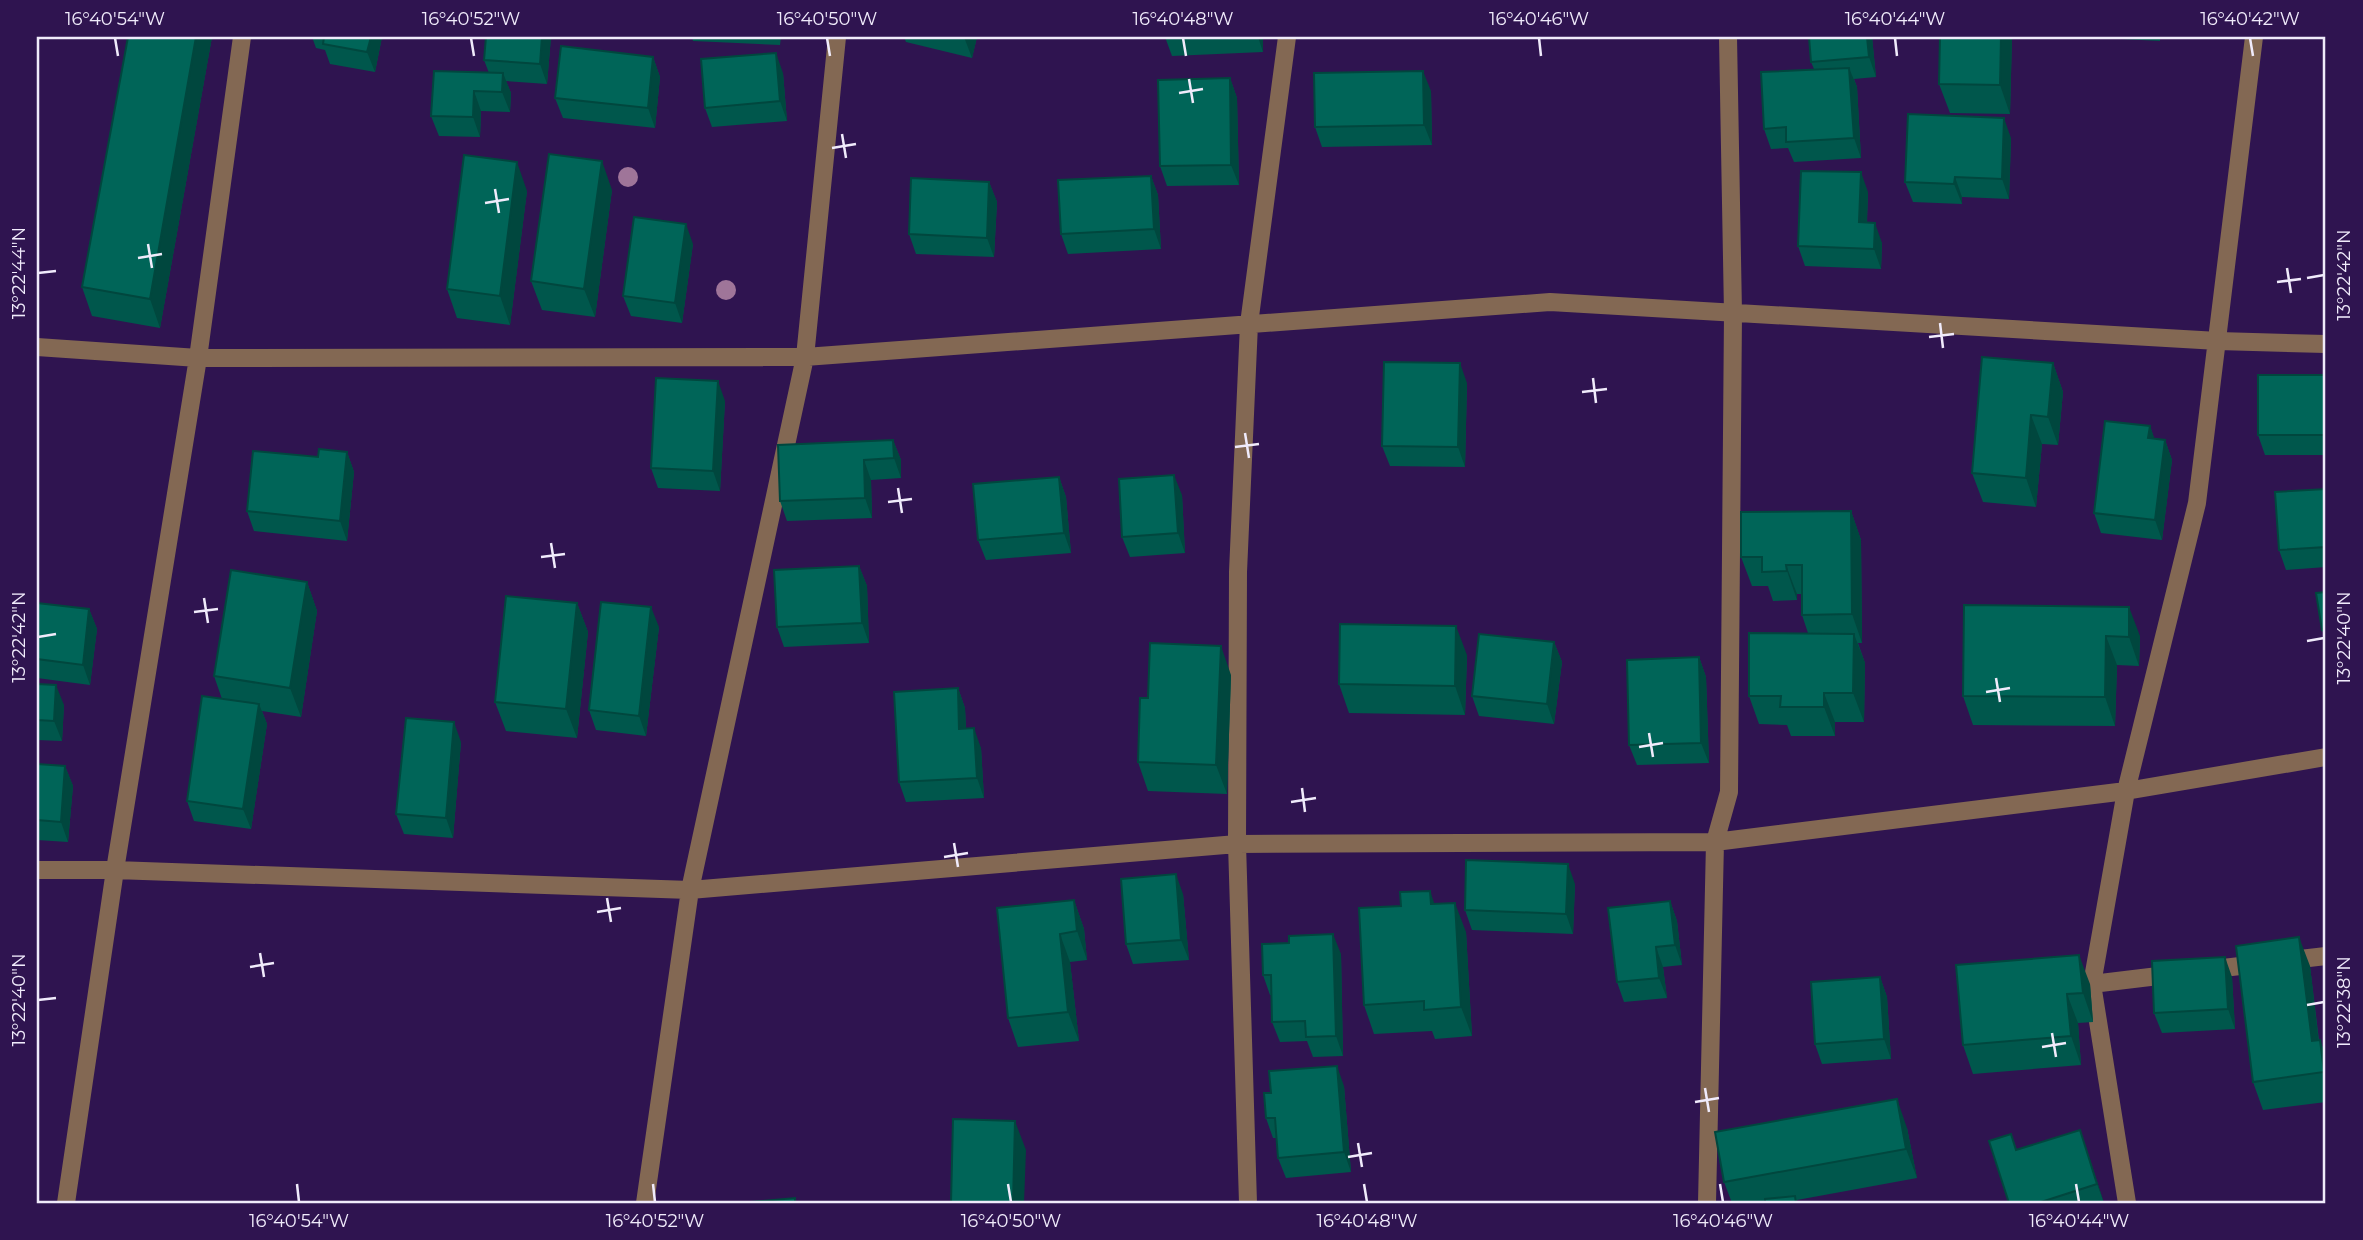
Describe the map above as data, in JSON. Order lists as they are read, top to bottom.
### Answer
{
  "coordinates": [
    "16°40'54\"W",
    "16°40'52\"W",
    "16°40'50\"W",
    "16°40'48\"W",
    "16°40'46\"W",
    "16°40'44\"W",
    "16°40'42\"W",
    "13°22'44\"N",
    "13°22'42\"N",
    "13°22'40\"N",
    "13°22'38\"N"
  ]
}
